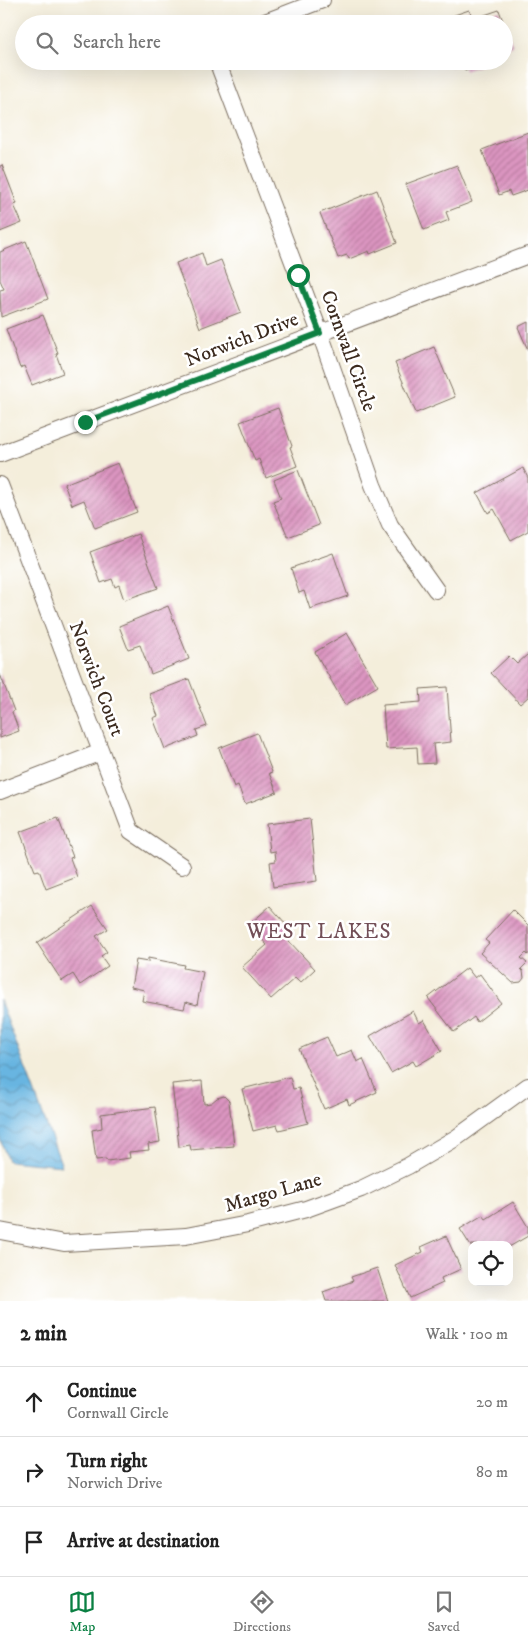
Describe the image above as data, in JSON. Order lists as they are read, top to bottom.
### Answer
{
  "streets": {
    "street": [
      "Norwich Drive",
      "Cornwall Circle",
      "Norwich Court",
      "Margo Lane"
    ]
  },
  "crossings": [
    ["Norwich Drive", "Cornwall Circle"]
  ],
  "districts": ["WEST LAKES"],
  "page": {
    "search": "Search here",
    "heading": ["2 min", "Walk · 100 m"],
    "list": [
      ["Continue", "Cornwall Circle", "20 m"],
      ["Turn right", "Norwich Drive", "80 m"],
      "Arrive at destination"
    ],
    "nav": ["Map", "Directions", "Saved"]
  }
}
